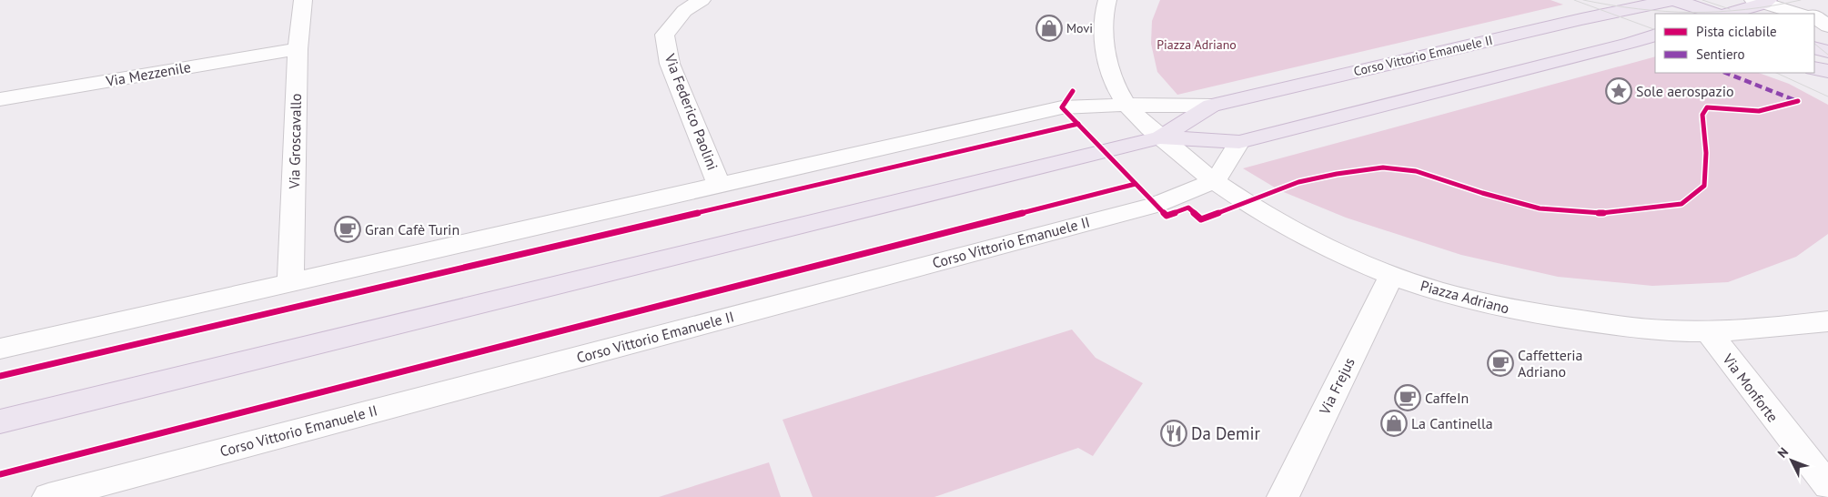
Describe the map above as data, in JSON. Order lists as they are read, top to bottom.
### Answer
{
  "streets": {
    "main road": ["Corso Vittorio Emanuele II"],
    "street": [
      "Via Mezzenile",
      "Via Federico Paolini",
      "Via Groscavallo",
      "Piazza Adriano",
      "Via Frejus",
      "Via Monforte"
    ]
  },
  "crossings": [
    ["Corso Vittorio Emanuele II", "Via Federico Paolini"],
    ["Corso Vittorio Emanuele II", "Via Groscavallo"],
    ["Corso Vittorio Emanuele II", "Piazza Adriano"],
    ["Via Mezzenile", "Via Groscavallo"],
    ["Piazza Adriano", "Via Frejus"],
    ["Piazza Adriano", "Via Monforte"]
  ],
  "parks": ["Piazza Adriano"],
  "places": {
    "shop": ["Movi", "La Cantinella"],
    "place": ["Sole aerospazio"],
    "cafe": ["Gran Cafè Turin", "Caffetteria Adriano", "CaffeIn"],
    "restaurant": ["Da Demir"]
  },
  "legend": ["Pista ciclabile", "Sentiero"],
  "north": "top left"
}
